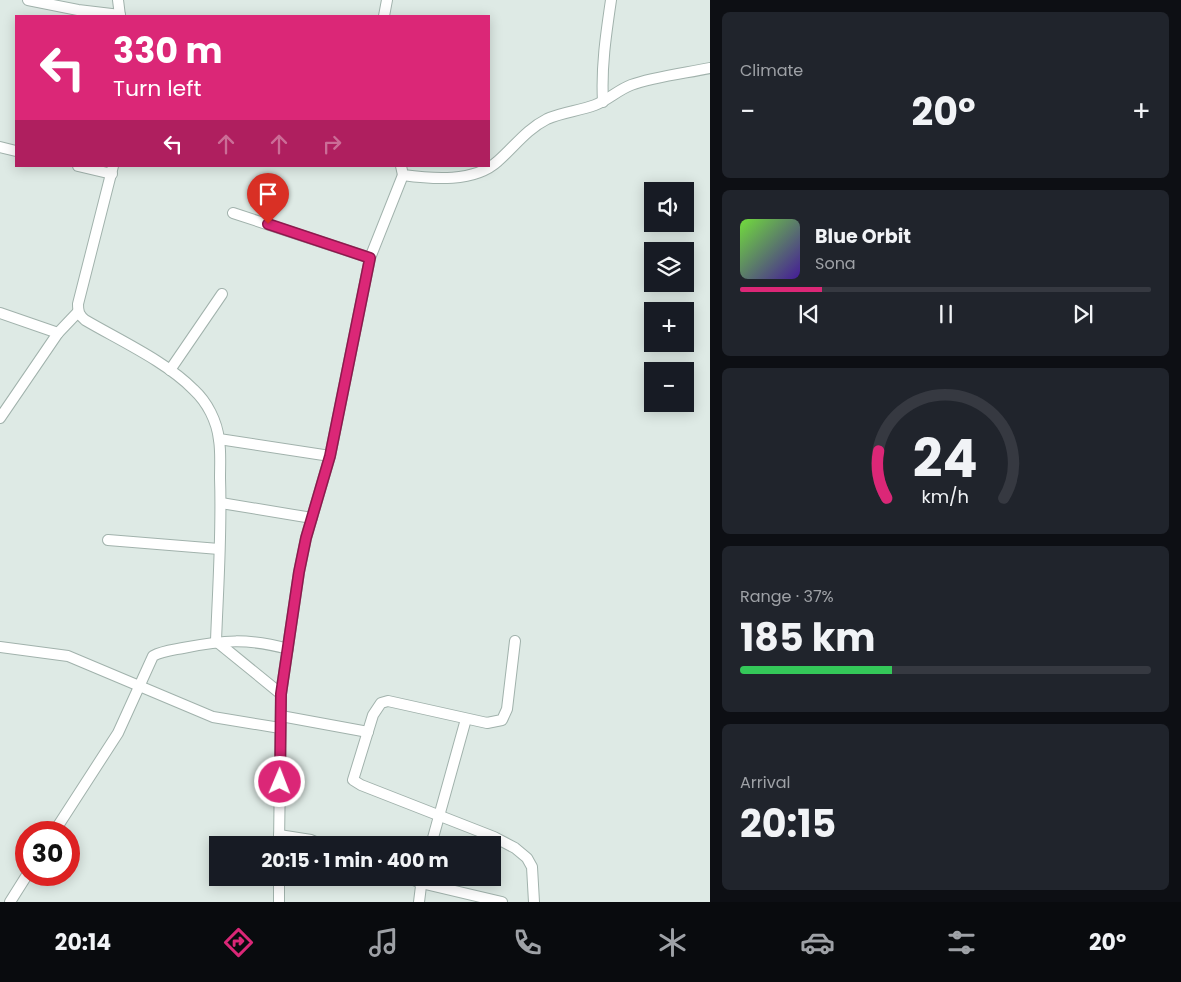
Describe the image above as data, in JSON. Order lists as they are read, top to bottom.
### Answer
{
  "page": {
    "tile": [
      "Climate",
      ["Range · 37%", "185 km"],
      ["Arrival", "20:15"]
    ],
    "turn": ["330 m", "Turn left"],
    "heat": ["−", "20°", "+"],
    "map_buttons": ["+", "−"],
    "song": ["Blue Orbit", "Sona"],
    "limit": "30",
    "trip": "20:15 · 1 min · 400 m",
    "tabs": ["20:14", "20°"],
    "gauge": ["24", "km/h"]
  }
}
